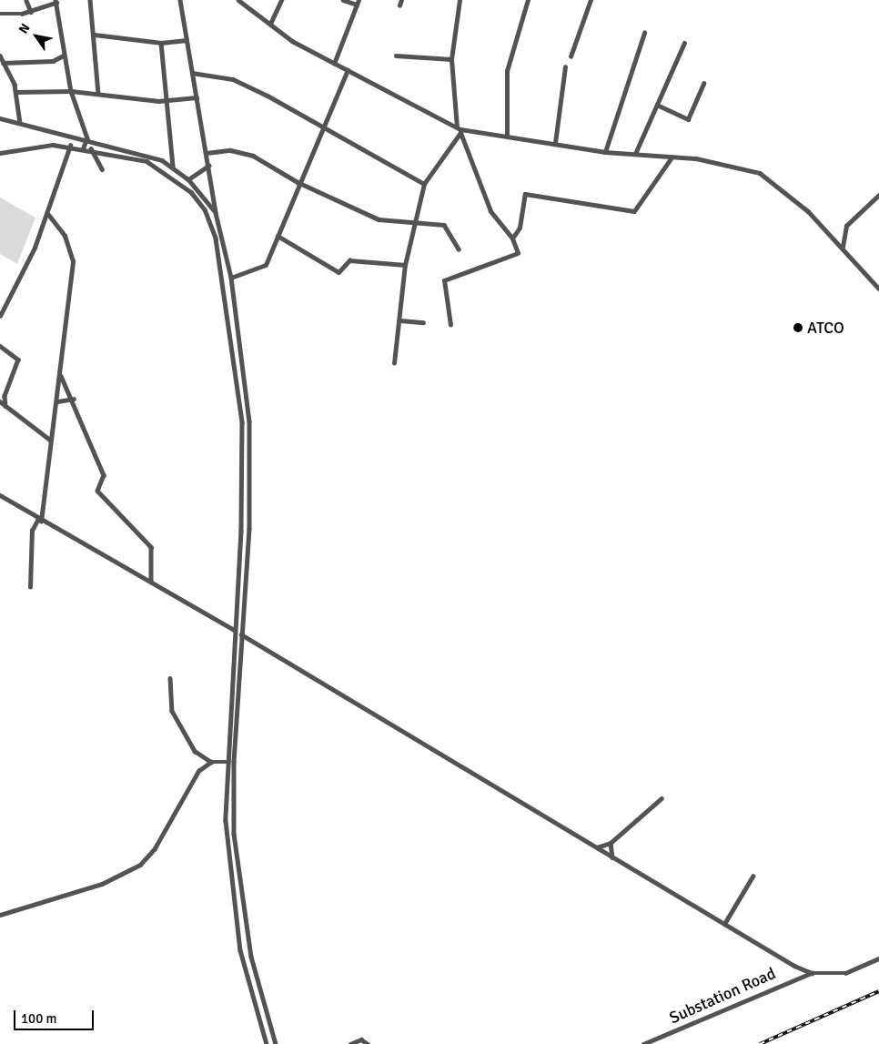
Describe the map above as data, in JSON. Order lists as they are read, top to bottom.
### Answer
{
  "streets": {
    "street": ["Substation Road"]
  },
  "places": ["ATCO"],
  "scale_bar": "100 m",
  "north": "top left"
}
